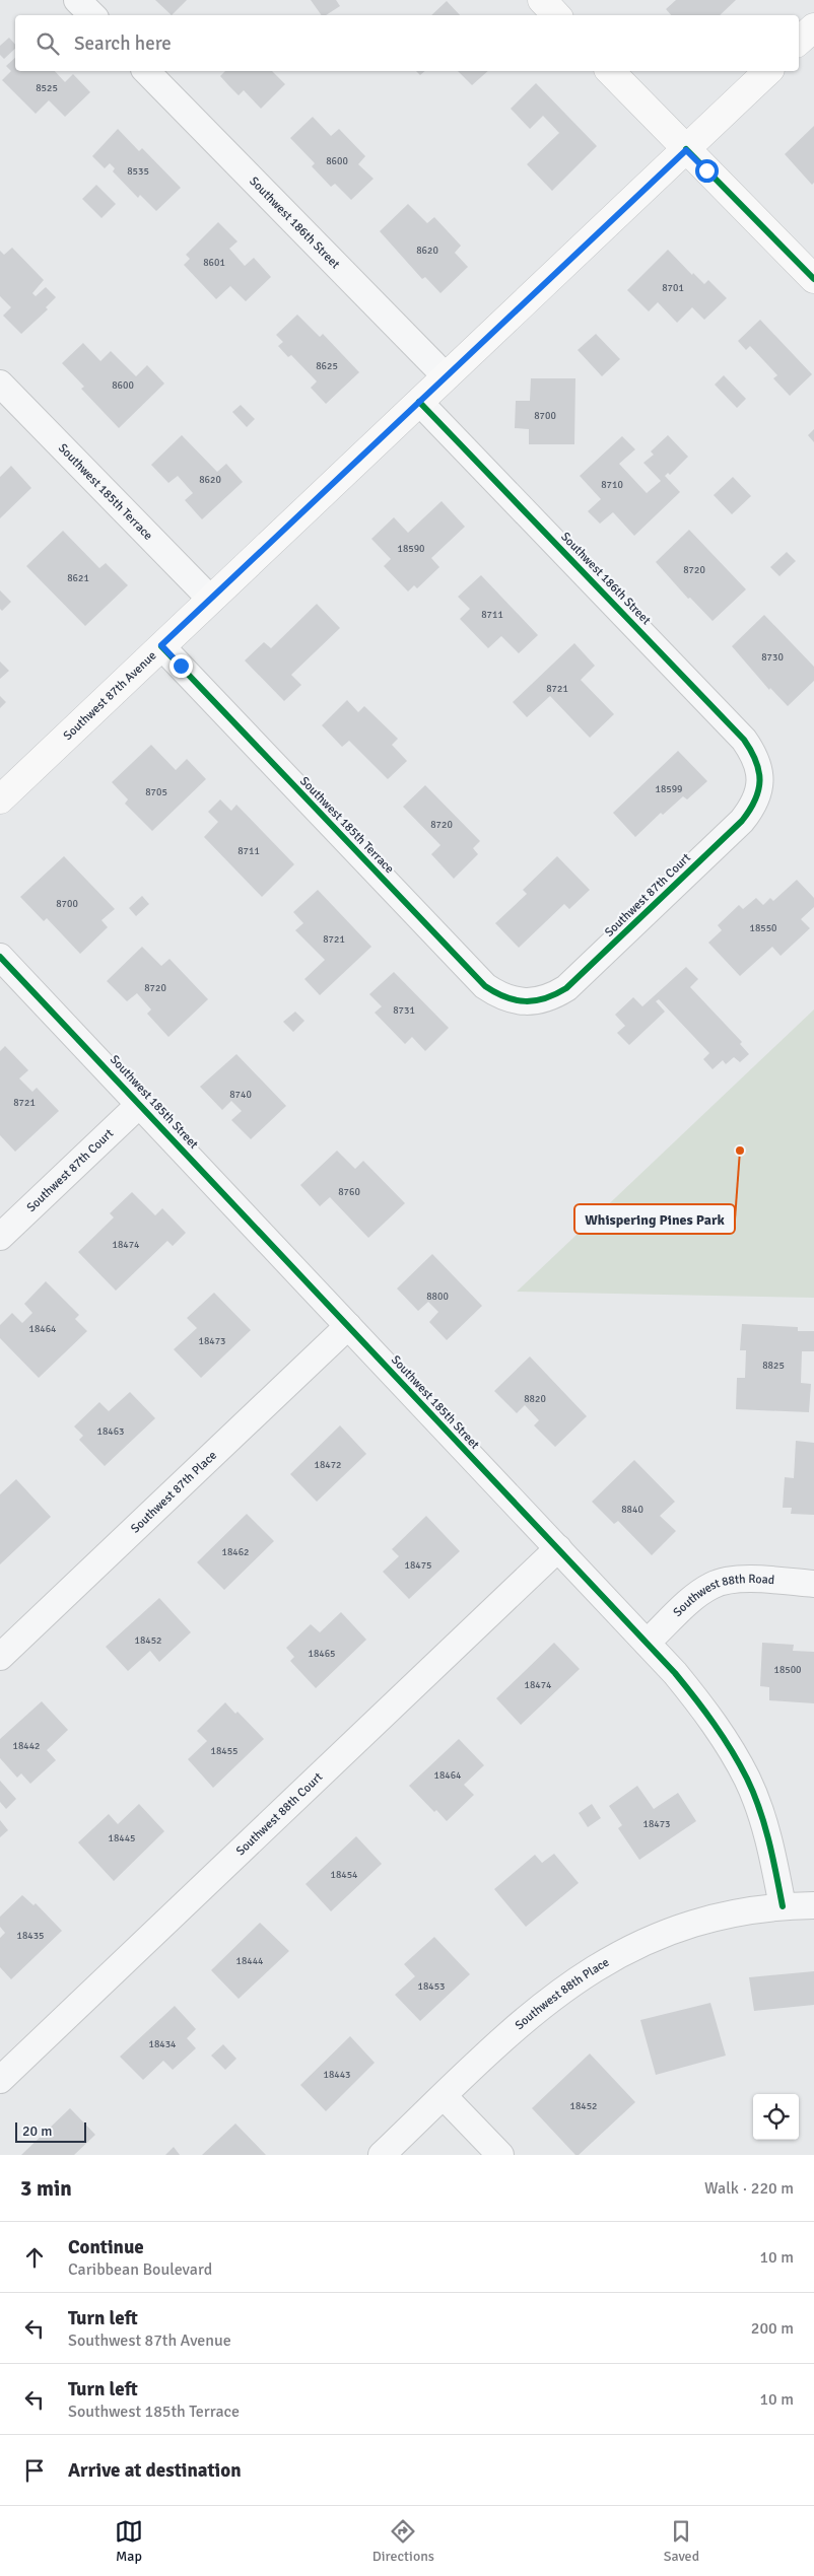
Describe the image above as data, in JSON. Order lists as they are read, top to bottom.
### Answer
{
  "streets": {
    "street": [
      "Southwest 186th Street",
      "Southwest 185th Terrace",
      "Southwest 87th Avenue",
      "Southwest 87th Court",
      "Southwest 185th Street",
      "Southwest 87th Place",
      "Southwest 88th Road",
      "Southwest 88th Court",
      "Southwest 88th Place"
    ]
  },
  "crossings": [
    ["Southwest 186th Street", "Southwest 87th Avenue"],
    ["Southwest 186th Street", "Southwest 87th Court"],
    ["Southwest 185th Terrace", "Southwest 87th Avenue"],
    ["Southwest 185th Terrace", "Southwest 87th Court"],
    ["Southwest 87th Court", "Southwest 185th Street"],
    ["Southwest 185th Street", "Southwest 87th Place"],
    ["Southwest 185th Street", "Southwest 88th Road"],
    ["Southwest 185th Street", "Southwest 88th Court"],
    ["Southwest 185th Street", "Southwest 88th Place"]
  ],
  "places": ["Whispering Pines Park"],
  "house_numbers": [
    "8525",
    "8600",
    "8535",
    "8620",
    "8601",
    "8701",
    "8625",
    "8600",
    "8700",
    "8620",
    "8710",
    "18590",
    "8720",
    "8621",
    "8711",
    "8730",
    "8721",
    "18599",
    "8705",
    "8720",
    "8711",
    "8700",
    "18550",
    "8721",
    "8720",
    "8731",
    "8740",
    "8721",
    "8760",
    "18474",
    "8800",
    "18464",
    "18473",
    "8825",
    "8820",
    "18463",
    "18472",
    "8840",
    "18462",
    "18475",
    "18452",
    "18465",
    "18500",
    "18474",
    "18442",
    "18455",
    "18464",
    "18473",
    "18445",
    "18454",
    "18435",
    "18444",
    "18453",
    "18434",
    "18443",
    "18452"
  ],
  "scale_bar": "20 m",
  "page": {
    "search": "Search here",
    "scale": "20 m",
    "heading": ["3 min", "Walk · 220 m"],
    "list": [
      ["Continue", "Caribbean Boulevard", "10 m"],
      ["Turn left", "Southwest 87th Avenue", "200 m"],
      ["Turn left", "Southwest 185th Terrace", "10 m"],
      "Arrive at destination"
    ],
    "nav": ["Map", "Directions", "Saved"]
  }
}
